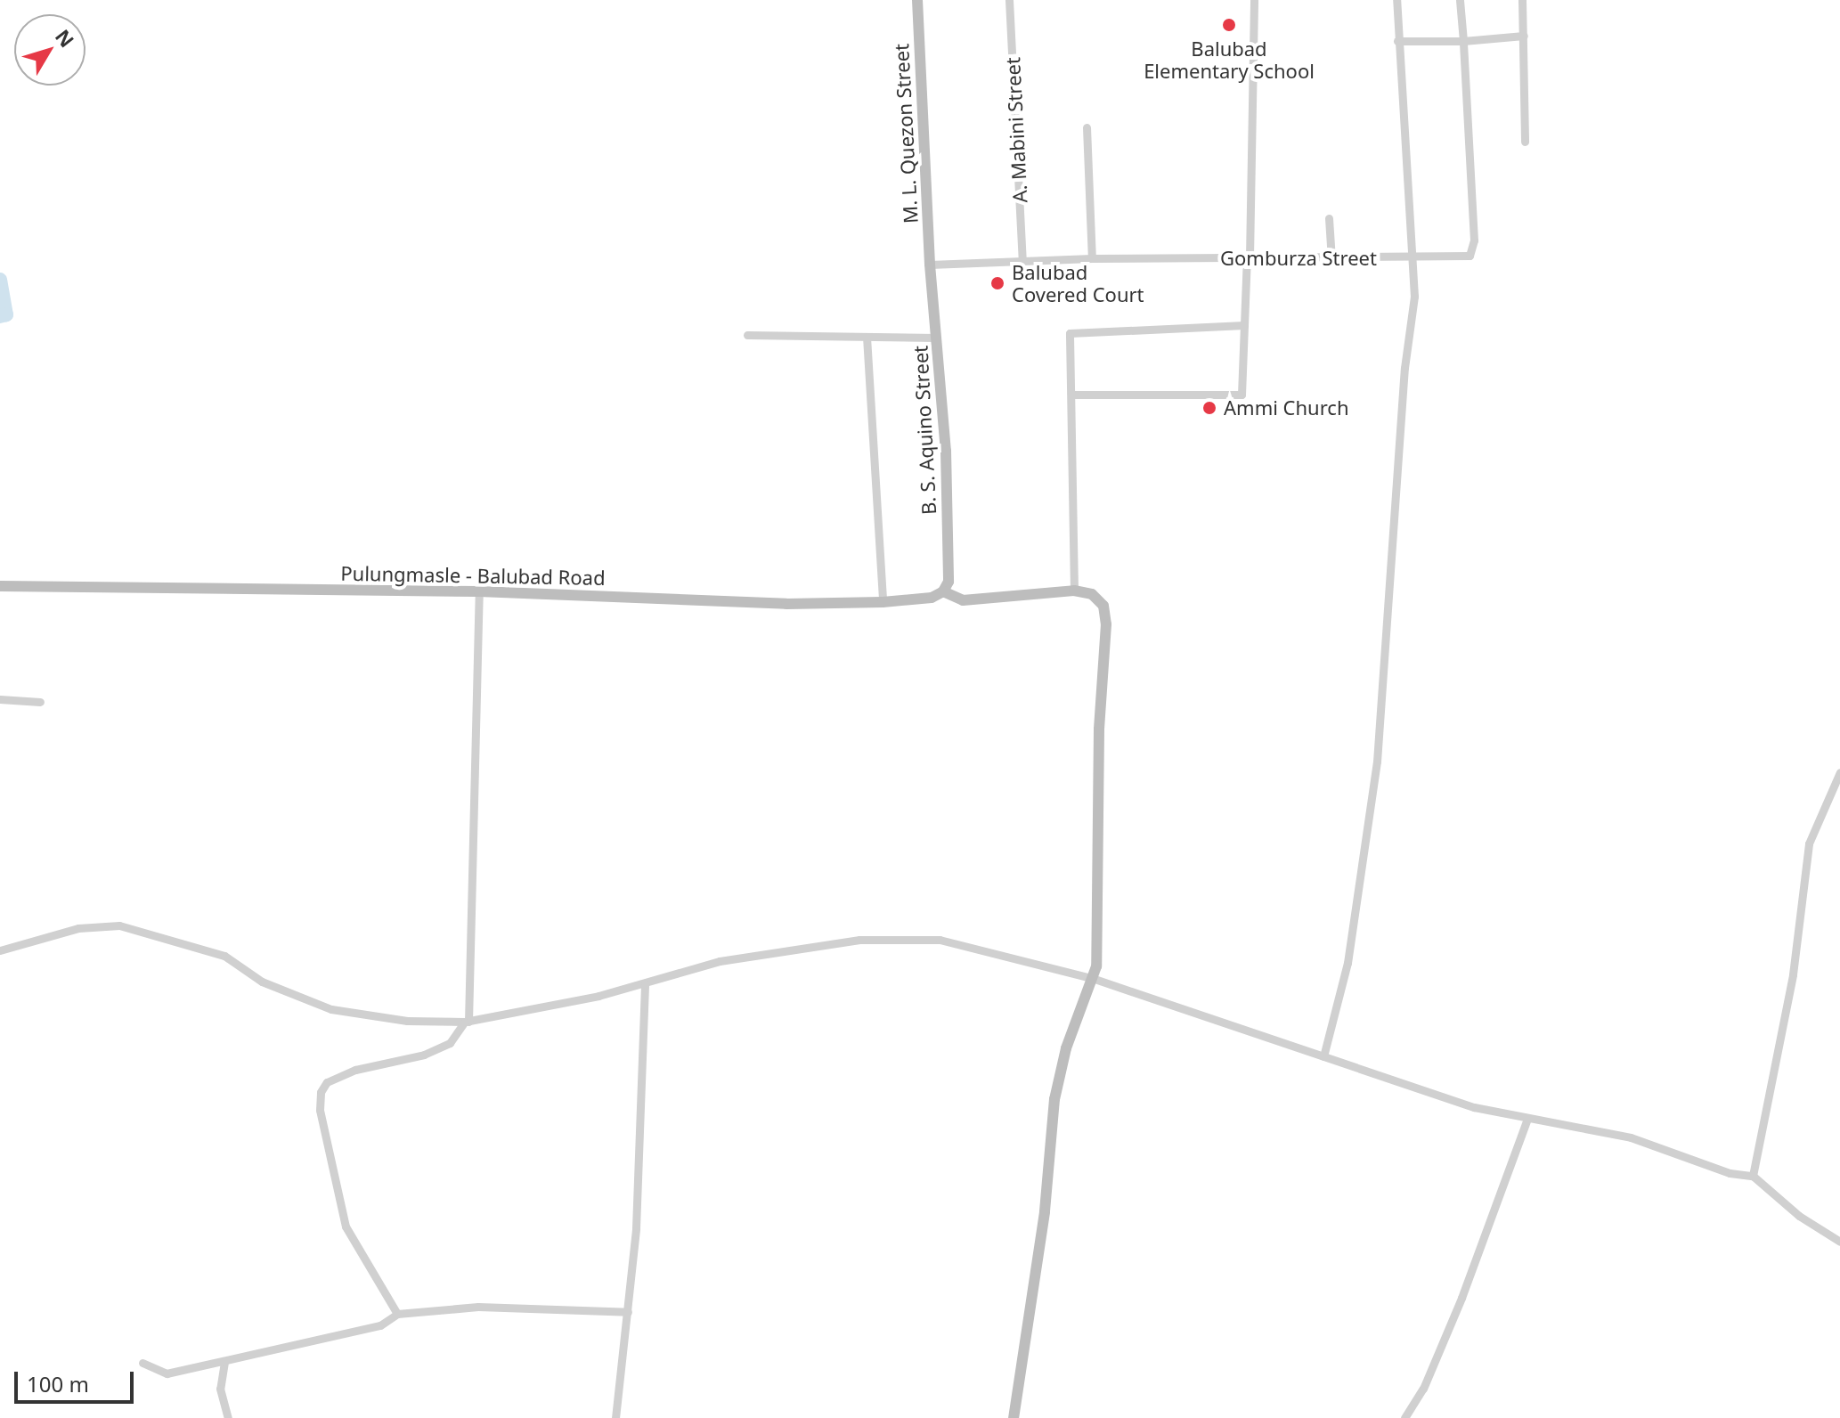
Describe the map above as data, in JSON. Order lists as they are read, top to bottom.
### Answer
{
  "streets": {
    "street": [
      "A. Mabini Street",
      "M. L. Quezon Street",
      "Gomburza Street",
      "B. S. Aquino Street",
      "Pulungmasle - Balubad Road"
    ]
  },
  "crossings": [
    ["A. Mabini Street", "Gomburza Street"],
    ["M. L. Quezon Street", "Gomburza Street"],
    ["M. L. Quezon Street", "B. S. Aquino Street"],
    ["Gomburza Street", "B. S. Aquino Street"],
    ["B. S. Aquino Street", "Pulungmasle - Balubad Road"]
  ],
  "places": ["Balubad Elementary School", "Balubad Covered Court", "Ammi Church"],
  "scale_bar": "100 m",
  "north": "top right"
}
